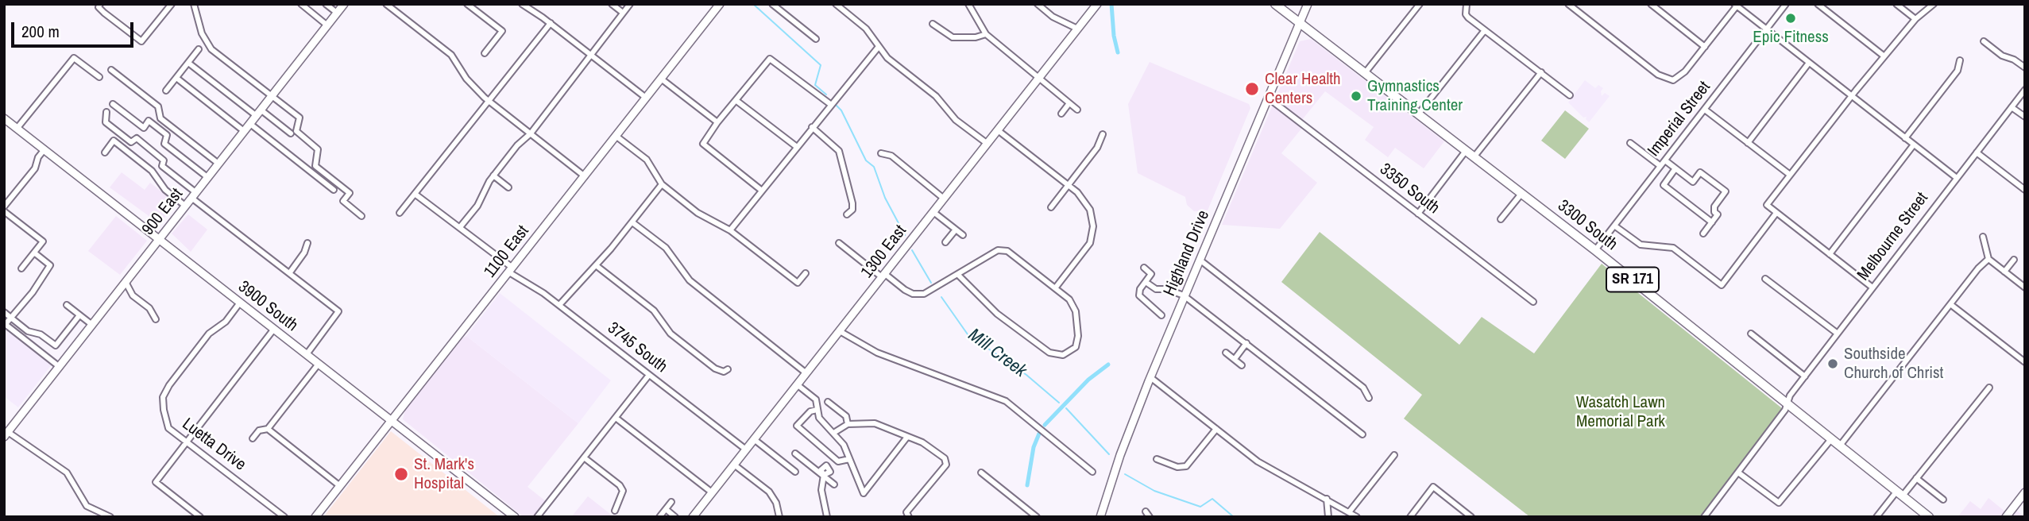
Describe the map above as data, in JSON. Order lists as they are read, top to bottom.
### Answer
{
  "streets": {
    "main road": [
      "900 East",
      "3300 South",
      "1100 East",
      "1300 East",
      "Highland Drive",
      "SR 171",
      "3900 South"
    ],
    "street": [
      "Imperial Street",
      "3350 South",
      "Melbourne Street",
      "3745 South",
      "Luetta Drive"
    ]
  },
  "crossings": [
    ["Imperial Street", "3300 South"],
    ["3350 South", "Highland Drive"],
    ["900 East", "3900 South"],
    ["3300 South", "Melbourne Street"],
    ["3300 South", "Highland Drive"],
    ["1100 East", "3900 South"],
    ["1100 East", "3745 South"],
    ["1300 East", "3745 South"],
    ["3900 South", "Luetta Drive"]
  ],
  "water": ["Mill Creek"],
  "parks": ["Wasatch Lawn Memorial Park"],
  "places": [
    "Epic Fitness",
    "Clear Health Centers",
    "Gymnastics Training Center",
    "Southside Church of Christ",
    "St. Mark's Hospital"
  ],
  "scale_bar": "200 m"
}
